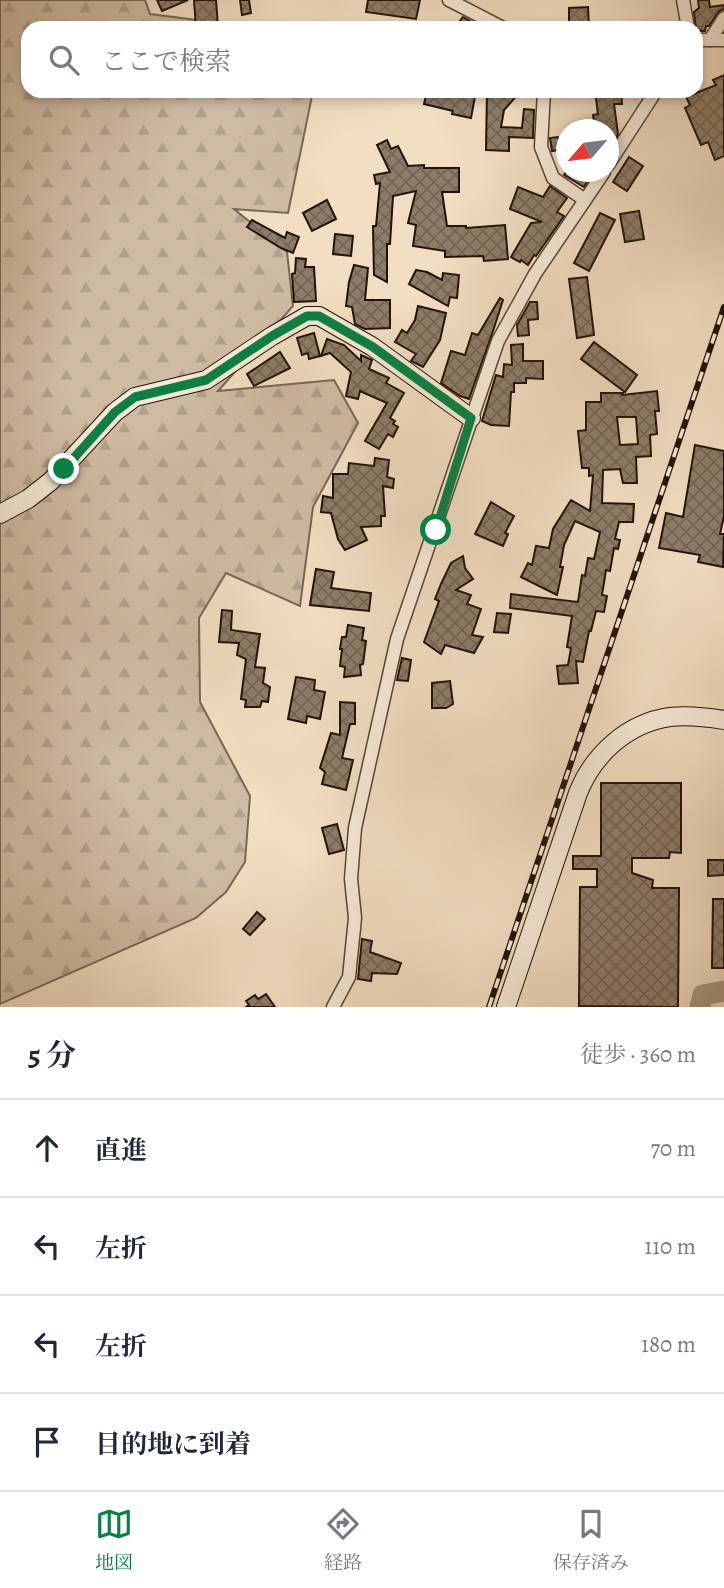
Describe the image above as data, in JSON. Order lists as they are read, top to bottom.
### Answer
{
  "north": "bottom left",
  "page": {
    "search": "ここで検索",
    "heading": ["5 分", "徒歩 · 360 m"],
    "list": [
      ["直進", "70 m"],
      ["左折", "110 m"],
      ["左折", "180 m"],
      "目的地に到着"
    ],
    "nav": ["地図", "経路", "保存済み"]
  }
}
